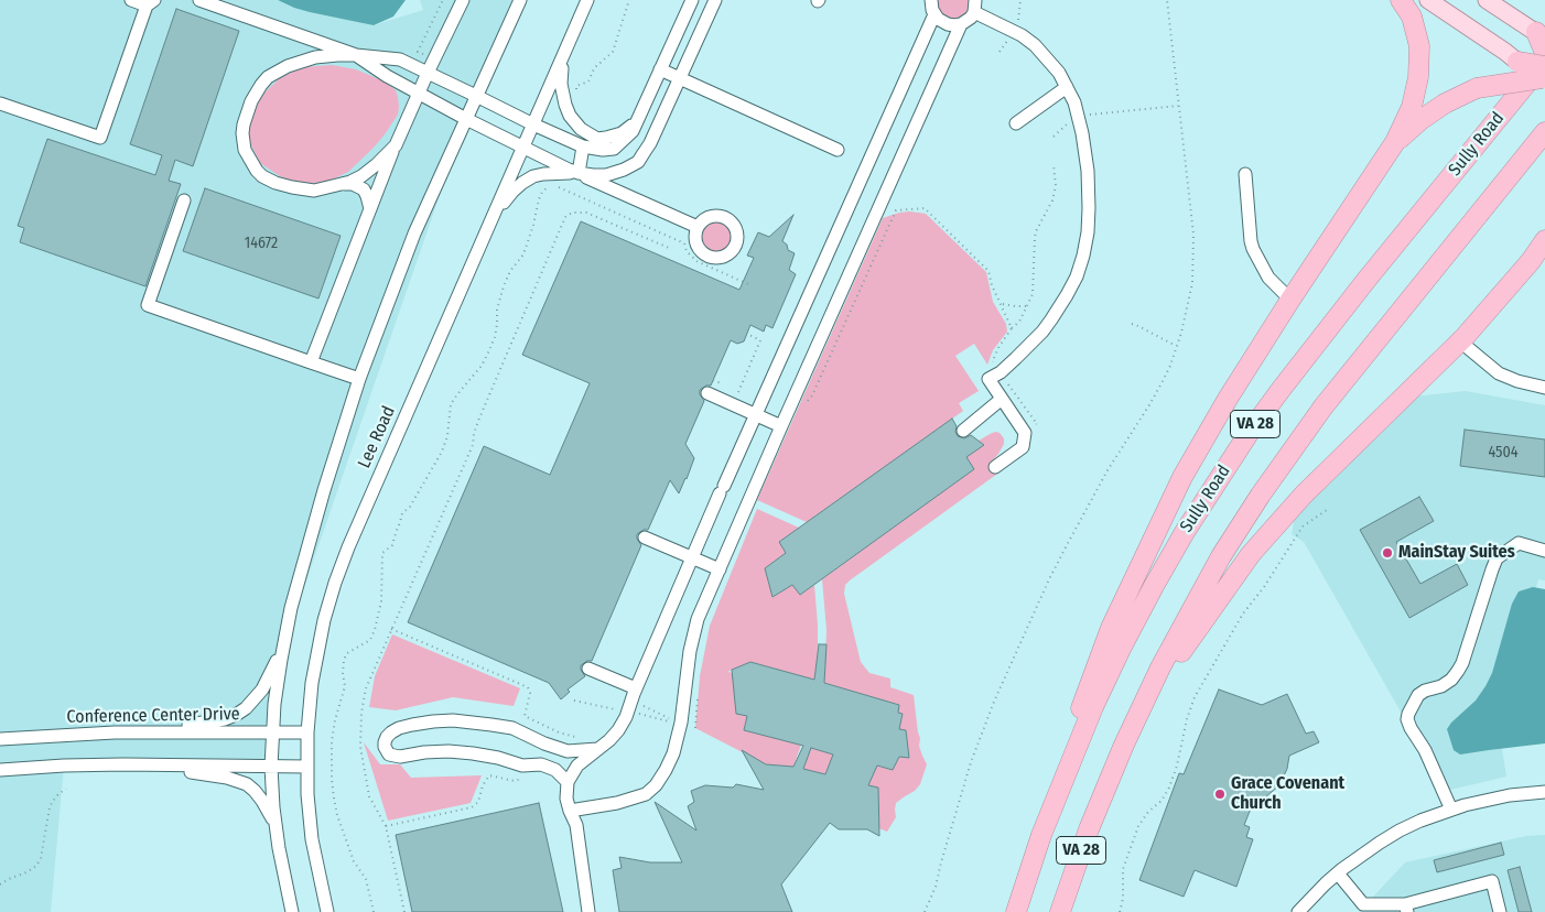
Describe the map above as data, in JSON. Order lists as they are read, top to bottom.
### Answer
{
  "streets": {
    "highway": ["Sully Road", "VA 28"],
    "street": ["Lee Road", "Conference Center Drive"]
  },
  "crossings": [
    ["Lee Road", "Conference Center Drive"]
  ],
  "places": ["MainStay Suites", "Grace Covenant Church"],
  "house_numbers": ["14672", "4504"]
}
